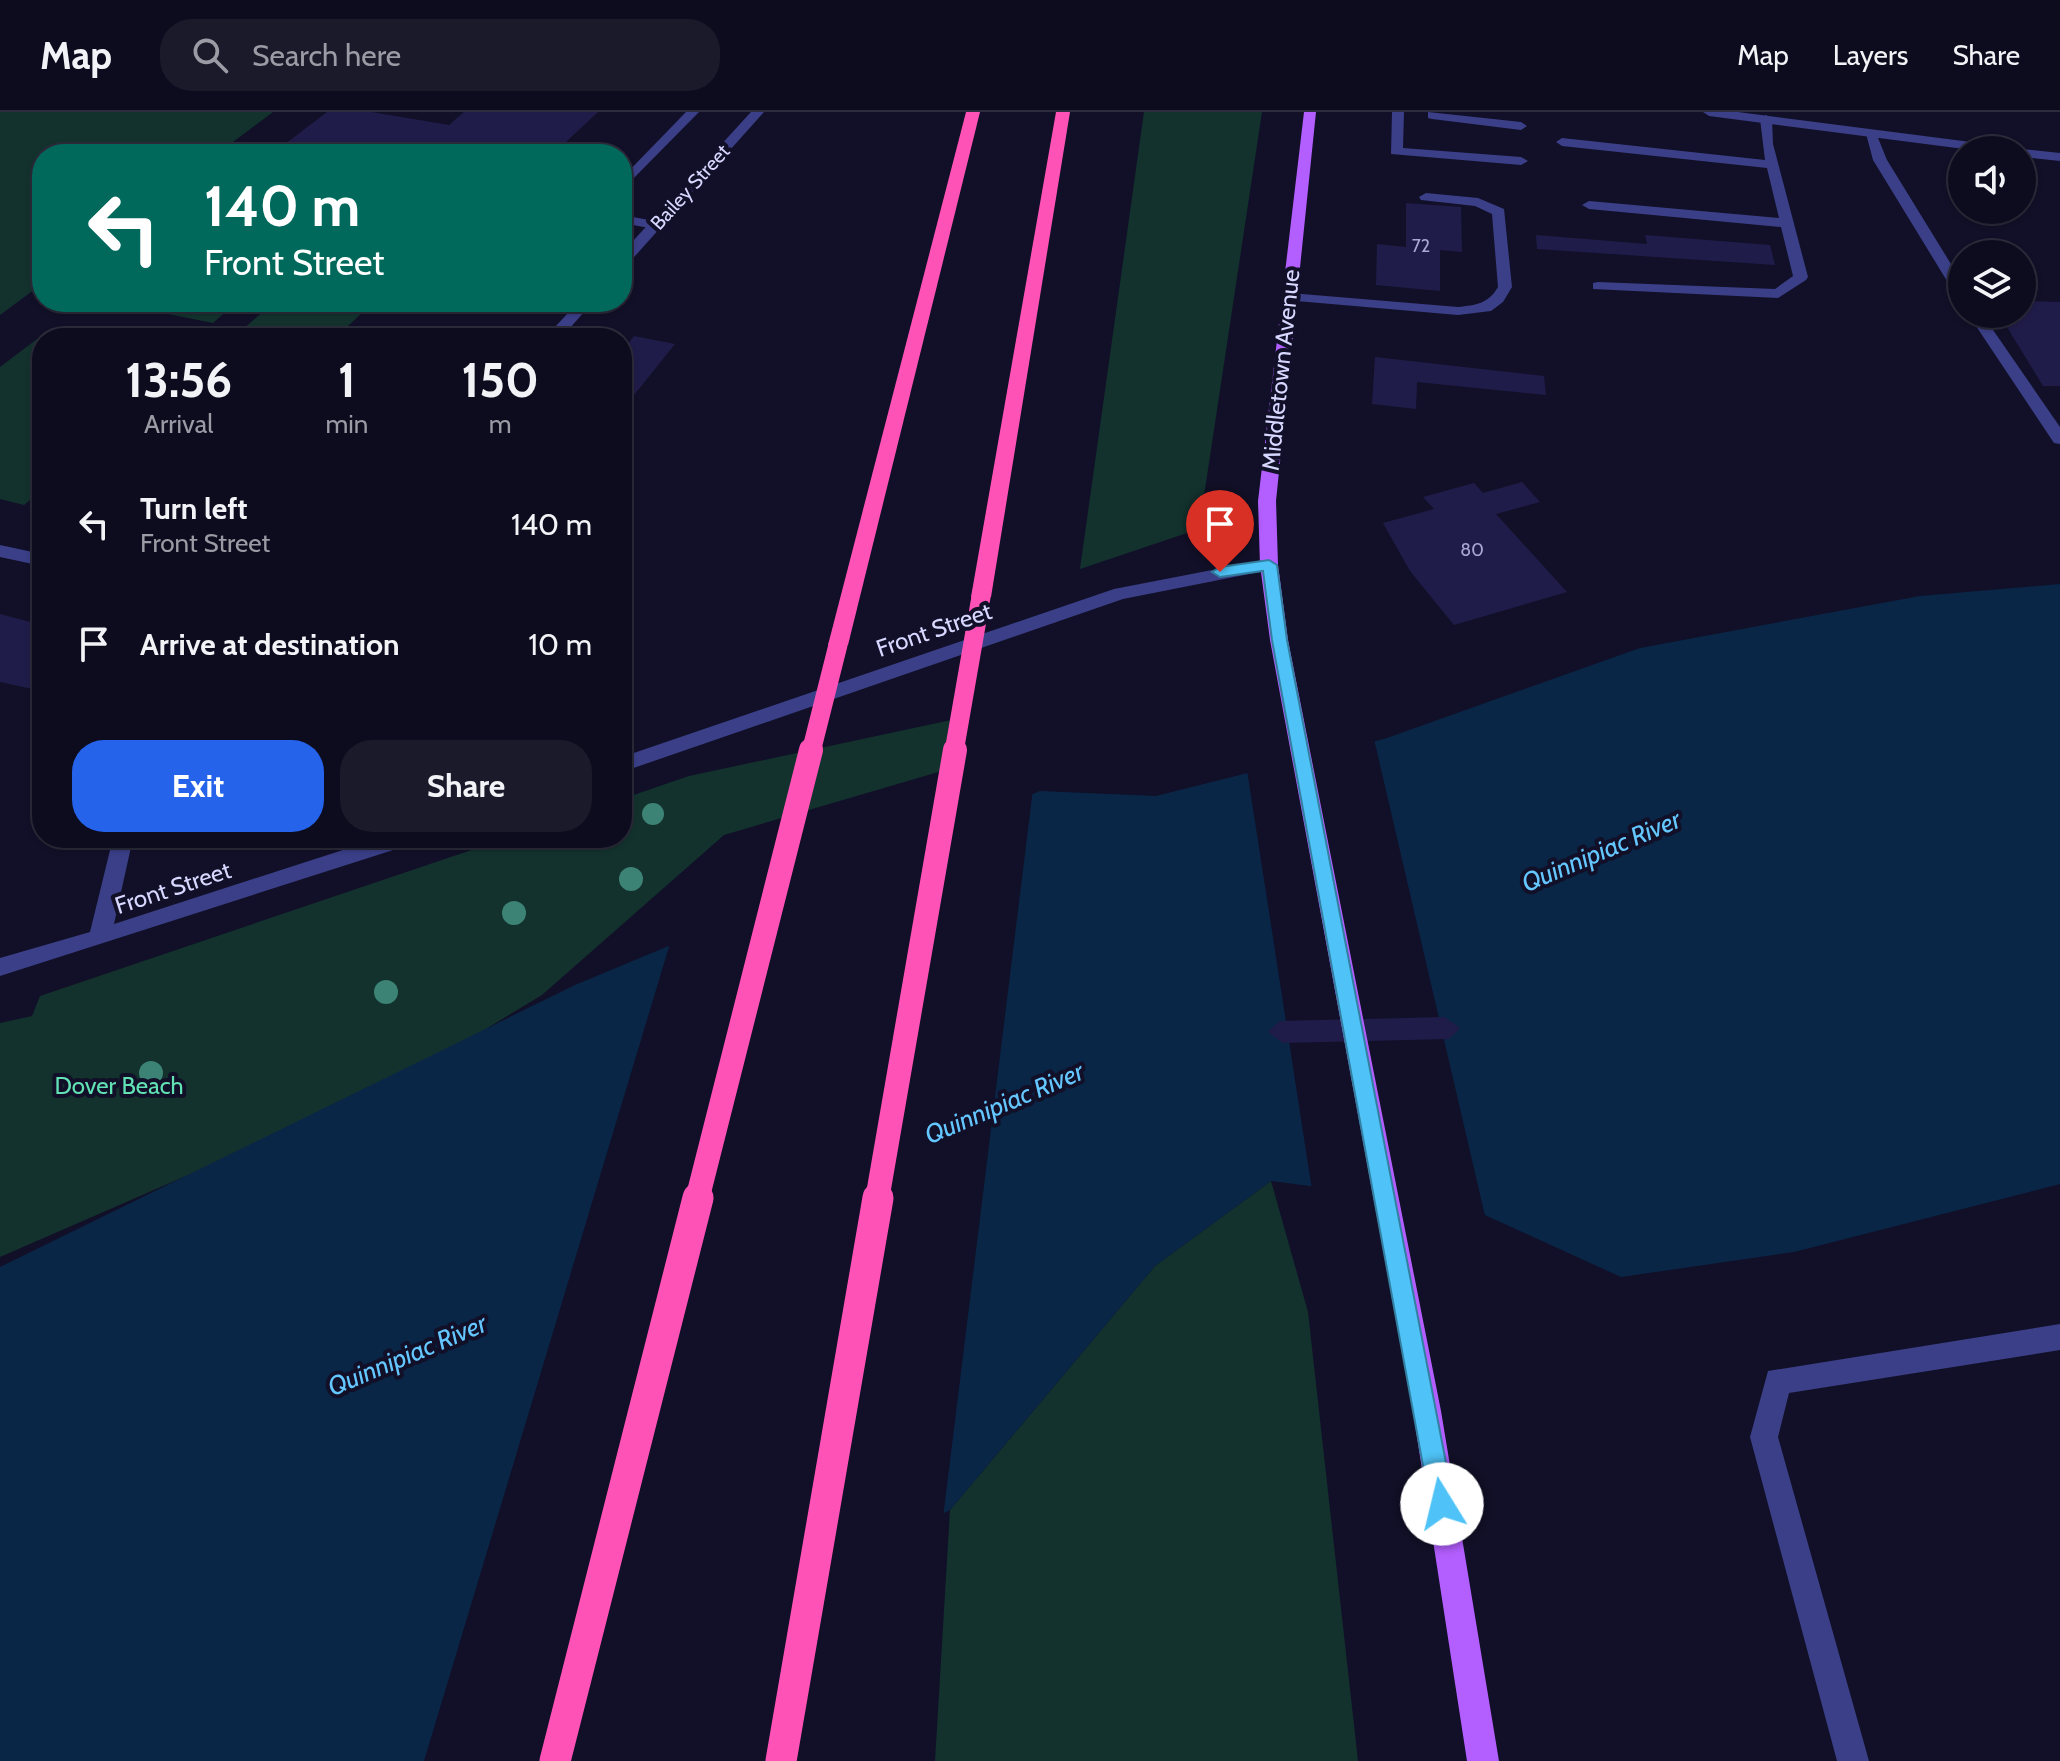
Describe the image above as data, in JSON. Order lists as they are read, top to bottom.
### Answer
{
  "streets": {
    "main road": ["Middletown Avenue"],
    "street": ["Bailey Street", "Front Street"]
  },
  "crossings": [
    ["Middletown Avenue", "Front Street"]
  ],
  "water": ["Quinnipiac River"],
  "parks": ["Dover Beach"],
  "house_numbers": ["72", "80"],
  "page": {
    "header": "Map",
    "search": "Search here",
    "nav": ["Map", "Layers", "Share"],
    "turn": ["140 m", "Front Street"],
    "eta": [
      "13:56",
      "Arrival",
      "1",
      "min",
      "150",
      "m"
    ],
    "list": [
      {
        "name": "Turn left",
        "note": "Front Street",
        "value": "140 m"
      },
      {
        "name": "Arrive at destination",
        "value": "10 m"
      }
    ],
    "buttons": ["Exit", "Share"]
  }
}
